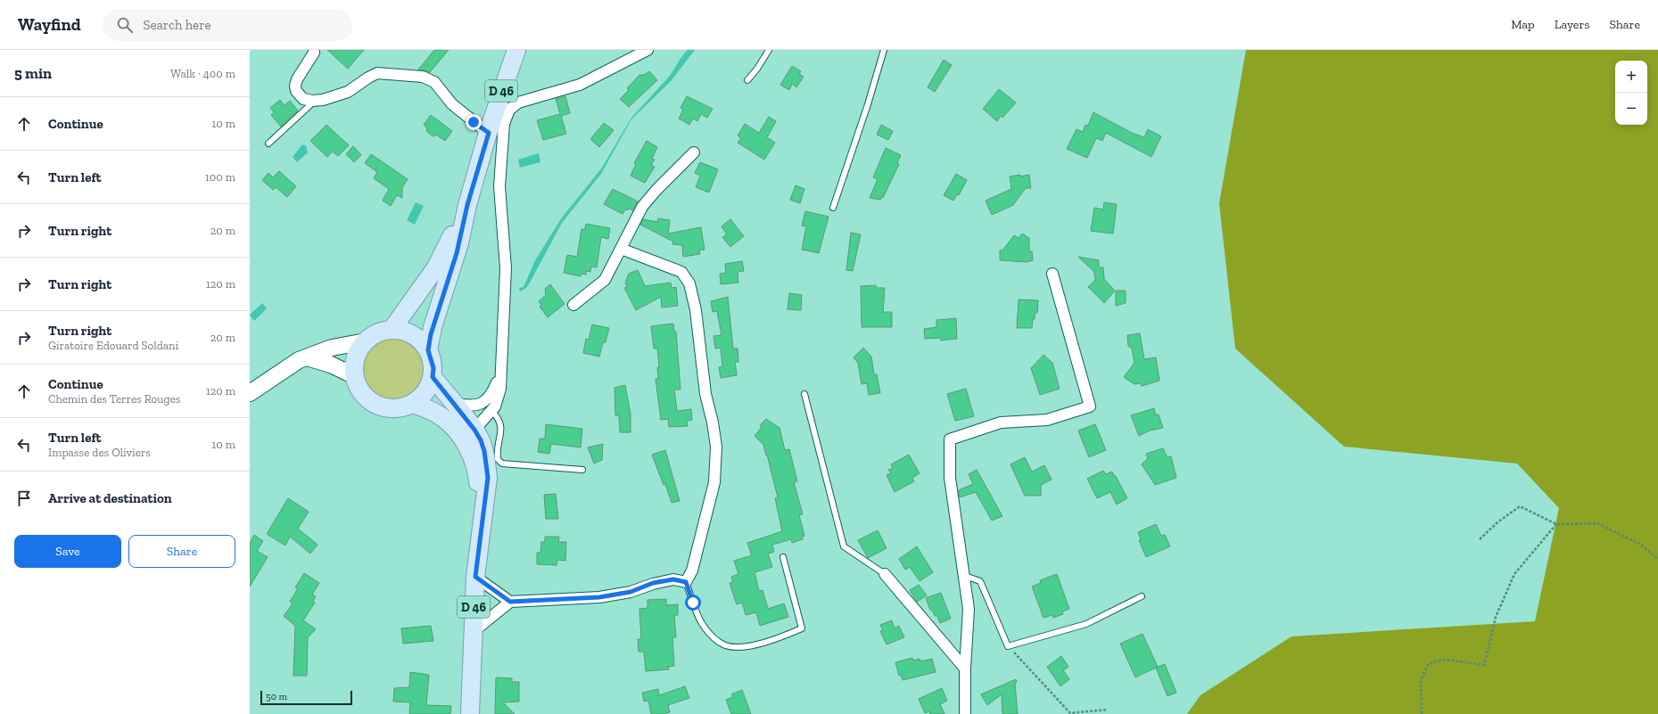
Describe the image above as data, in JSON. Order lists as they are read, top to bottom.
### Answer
{
  "streets": {
    "main road": ["D 46"]
  },
  "scale_bar": "50 m",
  "page": {
    "header": "Wayfind",
    "search": "Search here",
    "nav": ["Map", "Layers", "Share"],
    "heading": ["5 min", "Walk · 400 m"],
    "map_buttons": ["+", "−"],
    "list": [
      ["Continue", "10 m"],
      ["Turn left", "100 m"],
      ["Turn right", "20 m"],
      ["Turn right", "120 m"],
      ["Turn right", "Giratoire Edouard Soldani", "20 m"],
      ["Continue", "Chemin des Terres Rouges", "120 m"],
      ["Turn left", "Impasse des Oliviers", "10 m"],
      "Arrive at destination"
    ],
    "buttons": ["Save", "Share"],
    "scale": "50 m"
  }
}
